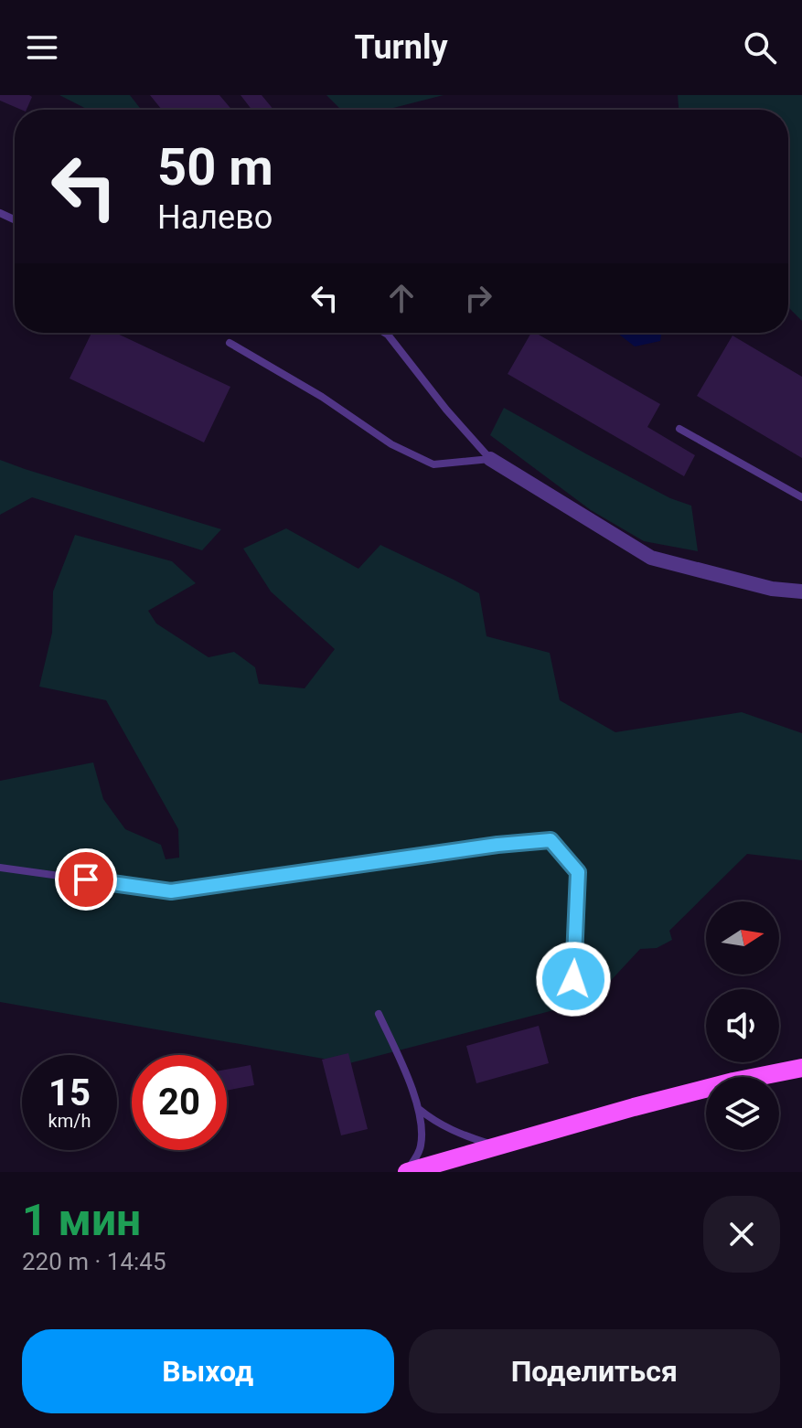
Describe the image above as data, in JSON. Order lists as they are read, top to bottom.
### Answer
{
  "north": "right",
  "page": {
    "header": "Turnly",
    "turn": ["50 m", "Налево"],
    "speed": "15 km/h",
    "limit": "20",
    "heading": ["1 мин", "220 m · 14:45"],
    "buttons": ["Выход", "Поделиться"]
  }
}
